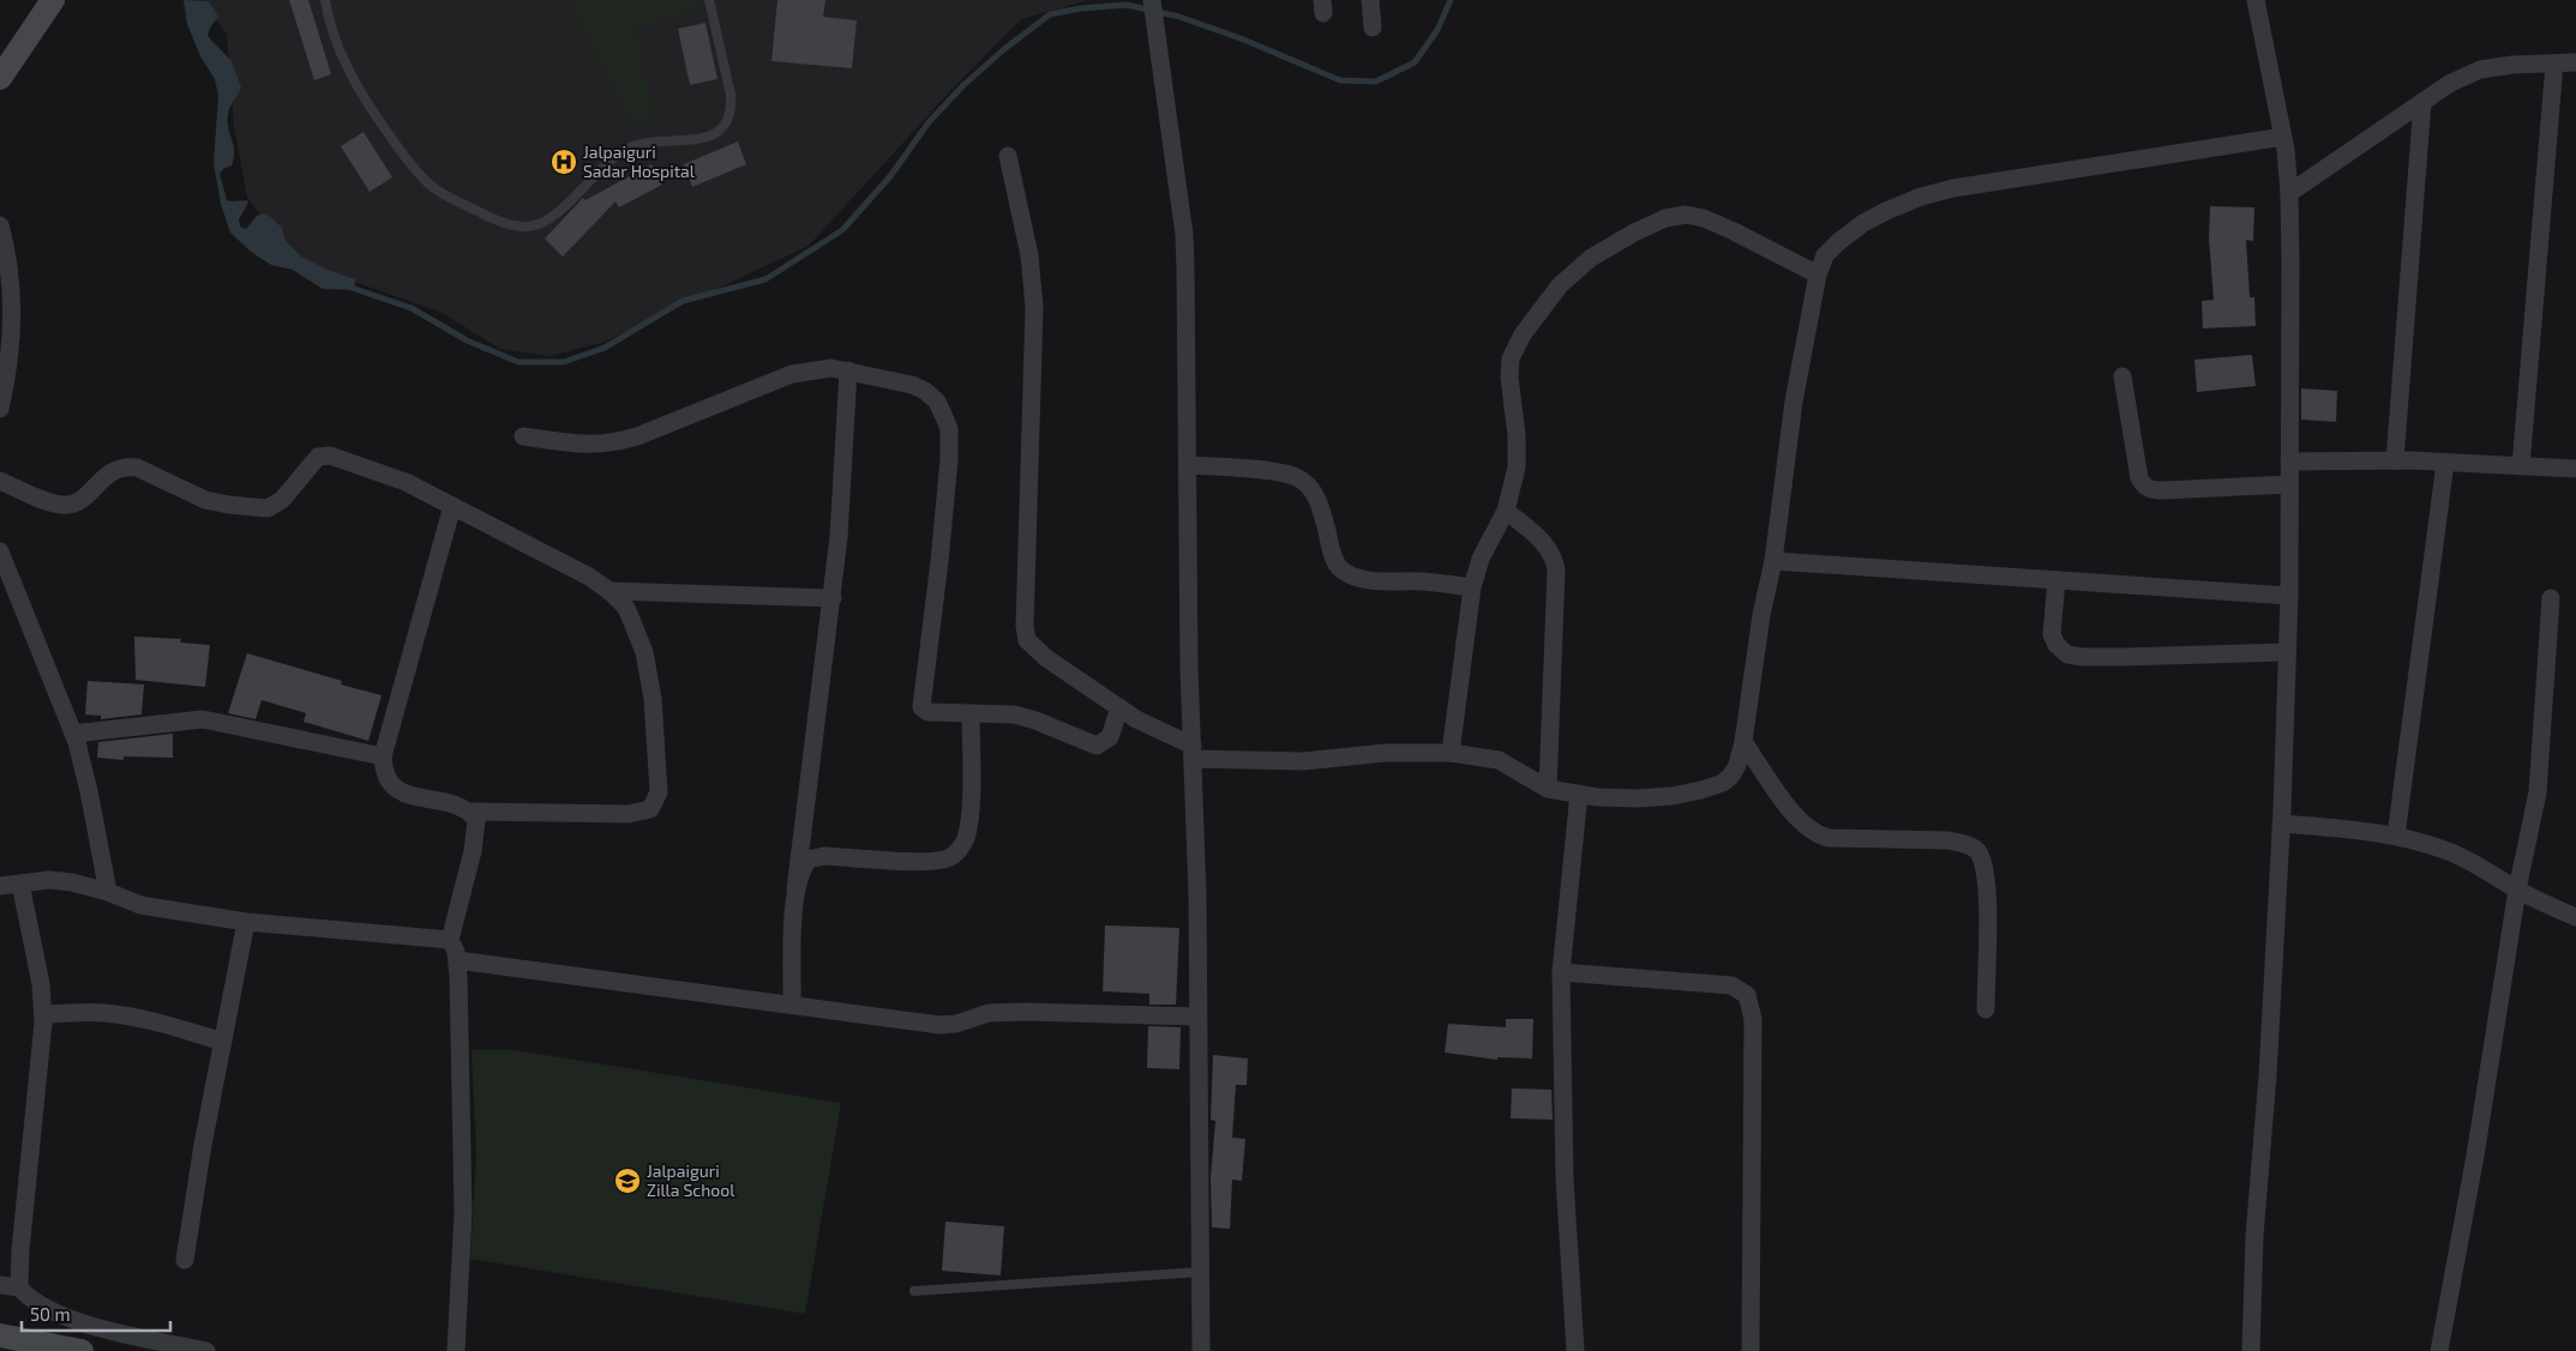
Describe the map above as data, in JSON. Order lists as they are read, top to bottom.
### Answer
{
  "places": {
    "hospital": ["Jalpaiguri Sadar Hospital"],
    "school or university": ["Jalpaiguri Zilla School"]
  },
  "scale_bar": "50 m"
}
